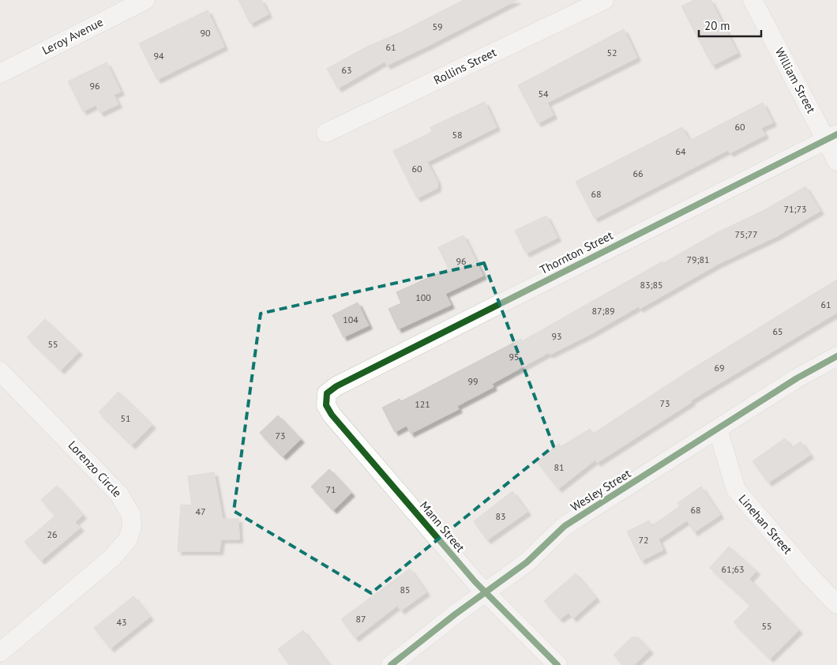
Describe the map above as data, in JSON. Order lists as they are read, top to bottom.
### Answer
{
  "streets": {
    "street": [
      "Leroy Avenue",
      "Rollins Street",
      "William Street",
      "Thornton Street",
      "Lorenzo Circle",
      "Wesley Street",
      "Linehan Street",
      "Mann Street"
    ]
  },
  "crossings": [
    ["William Street", "Thornton Street"],
    ["Thornton Street", "Mann Street"],
    ["Wesley Street", "Linehan Street"],
    ["Wesley Street", "Mann Street"]
  ],
  "house_numbers": [
    "59",
    "90",
    "61",
    "52",
    "94",
    "63",
    "96",
    "54",
    "60",
    "58",
    "64",
    "60",
    "66",
    "68",
    "71;73",
    "75;77",
    "79;81",
    "96",
    "83;85",
    "100",
    "61",
    "87;89",
    "104",
    "65",
    "93",
    "55",
    "95",
    "69",
    "99",
    "73",
    "121",
    "51",
    "73",
    "81",
    "71",
    "68",
    "47",
    "83",
    "26",
    "72",
    "61;63",
    "85",
    "87",
    "43",
    "55"
  ],
  "scale_bar": "20 m"
}
